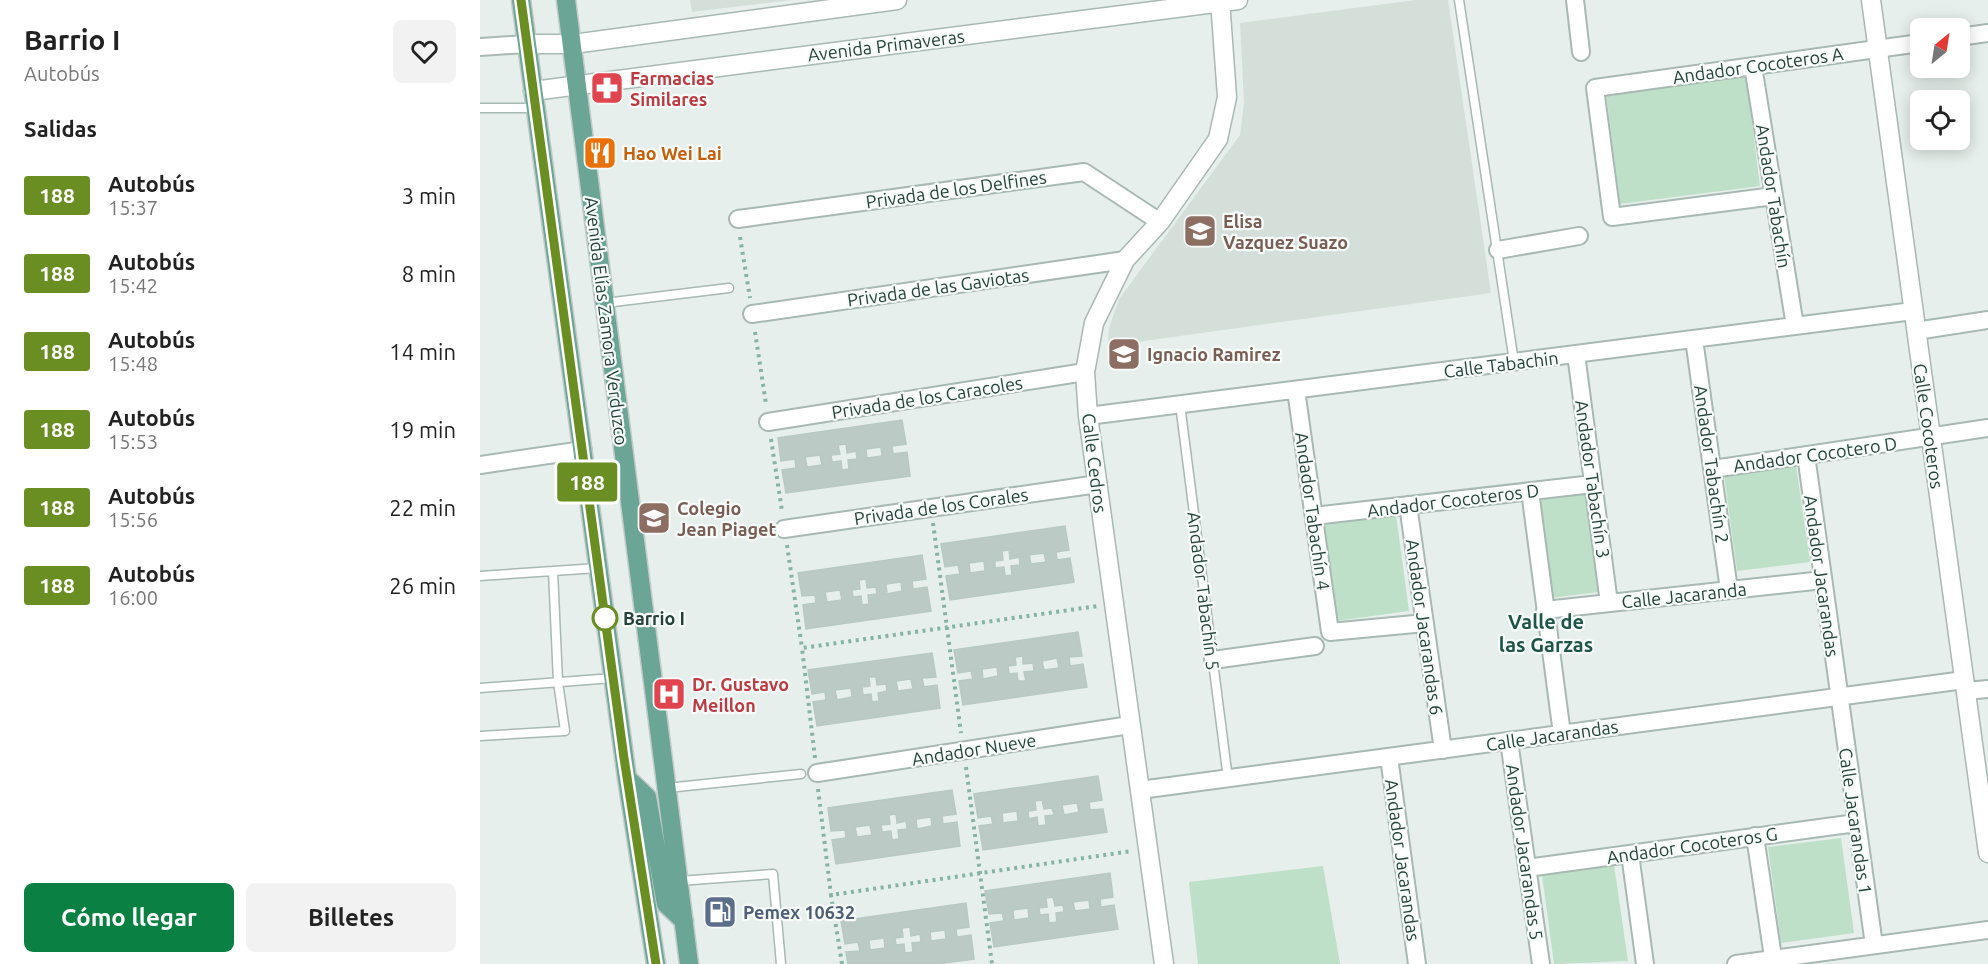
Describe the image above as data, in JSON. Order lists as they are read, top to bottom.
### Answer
{
  "streets": {
    "main road": ["Avenida Elías Zamora Verduzco"],
    "street": [
      "Avenida Primaveras",
      "Andador Cocoteros A",
      "Privada de los Delfines",
      "Andador Tabachín",
      "Privada de las Gaviotas",
      "Calle Tabachin",
      "Privada de los Caracoles",
      "Calle Cocoteros",
      "Andador Cocotero D",
      "Calle Cedros",
      "Andador Tabachín 2",
      "Andador Tabachín 3",
      "Andador Cocoteros D",
      "Privada de los Corales",
      "Andador Tabachín 4",
      "Andador Jacarandas",
      "Calle Jacaranda",
      "Andador Jacarandas 6",
      "Calle Jacarandas",
      "Andador Nueve",
      "Calle Jacarandas 1",
      "Andador Cocoteros G",
      "Andador Jacarandas 5"
    ],
    "lane": ["Andador Tabachín 5"]
  },
  "crossings": [
    ["Avenida Primaveras", "Avenida Elías Zamora Verduzco"],
    ["Avenida Primaveras", "Calle Cedros"],
    ["Andador Cocoteros A", "Andador Tabachín"],
    ["Andador Cocoteros A", "Calle Cocoteros"],
    ["Privada de los Delfines", "Calle Cedros"],
    ["Andador Tabachín", "Calle Tabachin"],
    ["Privada de las Gaviotas", "Calle Cedros"],
    ["Calle Tabachin", "Calle Cocoteros"],
    ["Calle Tabachin", "Calle Cedros"],
    ["Calle Tabachin", "Andador Tabachín 2"],
    ["Calle Tabachin", "Andador Tabachín 3"],
    ["Calle Tabachin", "Andador Tabachín 4"],
    ["Calle Tabachin", "Andador Tabachín 5"],
    ["Privada de los Caracoles", "Calle Cedros"],
    ["Calle Cocoteros", "Andador Cocotero D"],
    ["Calle Cocoteros", "Calle Jacarandas"],
    ["Andador Cocotero D", "Andador Tabachín 2"],
    ["Andador Cocotero D", "Andador Jacarandas"],
    ["Calle Cedros", "Privada de los Corales"],
    ["Calle Cedros", "Calle Jacarandas"],
    ["Calle Cedros", "Andador Nueve"],
    ["Andador Tabachín 2", "Calle Jacaranda"],
    ["Andador Tabachín 3", "Andador Cocoteros D"],
    ["Andador Tabachín 3", "Calle Jacaranda"],
    ["Andador Cocoteros D", "Andador Tabachín 4"],
    ["Andador Cocoteros D", "Andador Jacarandas 6"],
    ["Andador Tabachín 4", "Andador Jacarandas 6"],
    ["Andador Jacarandas", "Calle Jacaranda"],
    ["Andador Jacarandas", "Calle Jacarandas"],
    ["Andador Jacarandas", "Calle Jacarandas 1"],
    ["Andador Tabachín 5", "Calle Jacarandas"],
    ["Andador Jacarandas 6", "Calle Jacarandas"],
    ["Calle Jacarandas", "Calle Jacarandas 1"],
    ["Calle Jacarandas", "Andador Jacarandas 5"],
    ["Calle Jacarandas 1", "Andador Cocoteros G"],
    ["Andador Cocoteros G", "Andador Jacarandas 5"]
  ],
  "districts": ["Valle de las Garzas"],
  "places": {
    "pharmacy": ["Farmacias Similares"],
    "restaurant": ["Hao Wei Lai"],
    "school or university": ["Elisa Vazquez Suazo", "Ignacio Ramirez", "Colegio Jean Piaget"],
    "other": ["Barrio I"],
    "hospital": ["Dr. Gustavo Meillon"],
    "fuel station": ["Pemex 10632"]
  },
  "lines": ["bus line 188"],
  "north": "top right",
  "page": {
    "heading": [
      ["Barrio I", "Autobús"],
      "Salidas"
    ],
    "on_map": "188",
    "list": [
      {
        "mark": "188",
        "name": "Autobús",
        "note": "15:37",
        "value": "3 min"
      },
      {
        "mark": "188",
        "name": "Autobús",
        "note": "15:42",
        "value": "8 min"
      },
      {
        "mark": "188",
        "name": "Autobús",
        "note": "15:48",
        "value": "14 min"
      },
      {
        "mark": "188",
        "name": "Autobús",
        "note": "15:53",
        "value": "19 min"
      },
      {
        "mark": "188",
        "name": "Autobús",
        "note": "15:56",
        "value": "22 min"
      },
      {
        "mark": "188",
        "name": "Autobús",
        "note": "16:00",
        "value": "26 min"
      }
    ],
    "buttons": ["Cómo llegar", "Billetes"]
  }
}
